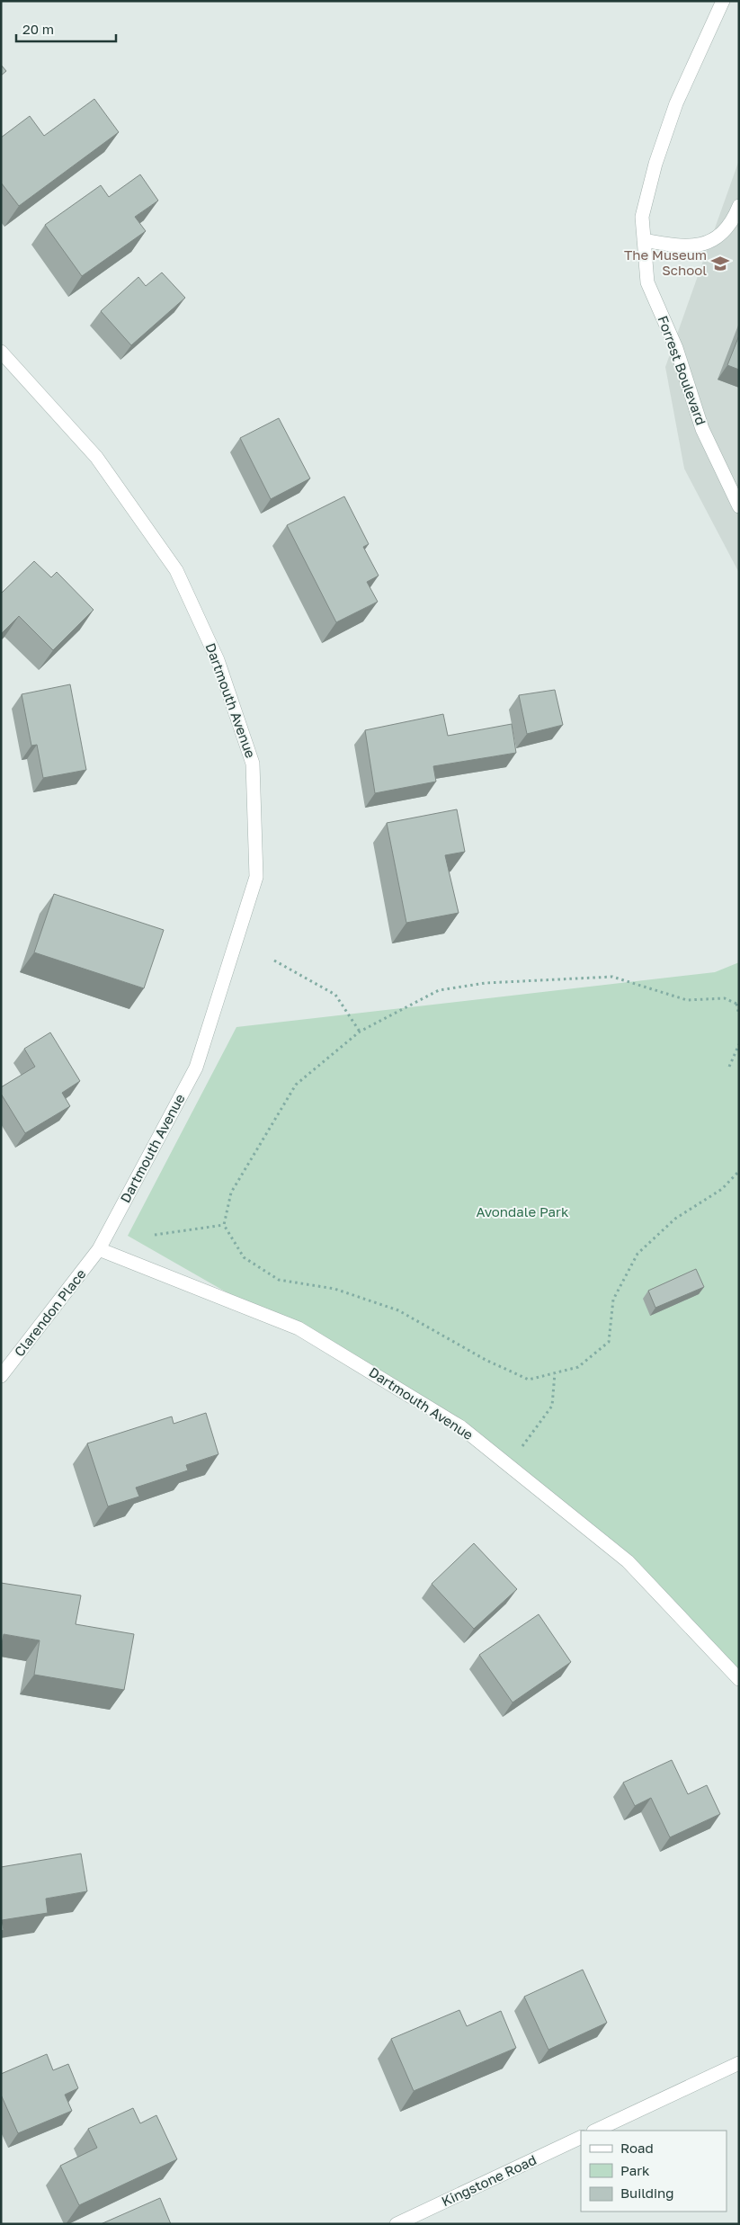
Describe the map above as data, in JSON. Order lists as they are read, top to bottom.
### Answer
{
  "streets": {
    "street": [
      "Forrest Boulevard",
      "Dartmouth Avenue",
      "Clarendon Place",
      "Kingstone Road"
    ]
  },
  "crossings": [
    ["Dartmouth Avenue", "Clarendon Place"]
  ],
  "parks": ["Avondale Park"],
  "places": {
    "school or university": ["The Museum School"]
  },
  "legend": ["Road", "Park", "Building"],
  "scale_bar": "20 m"
}
